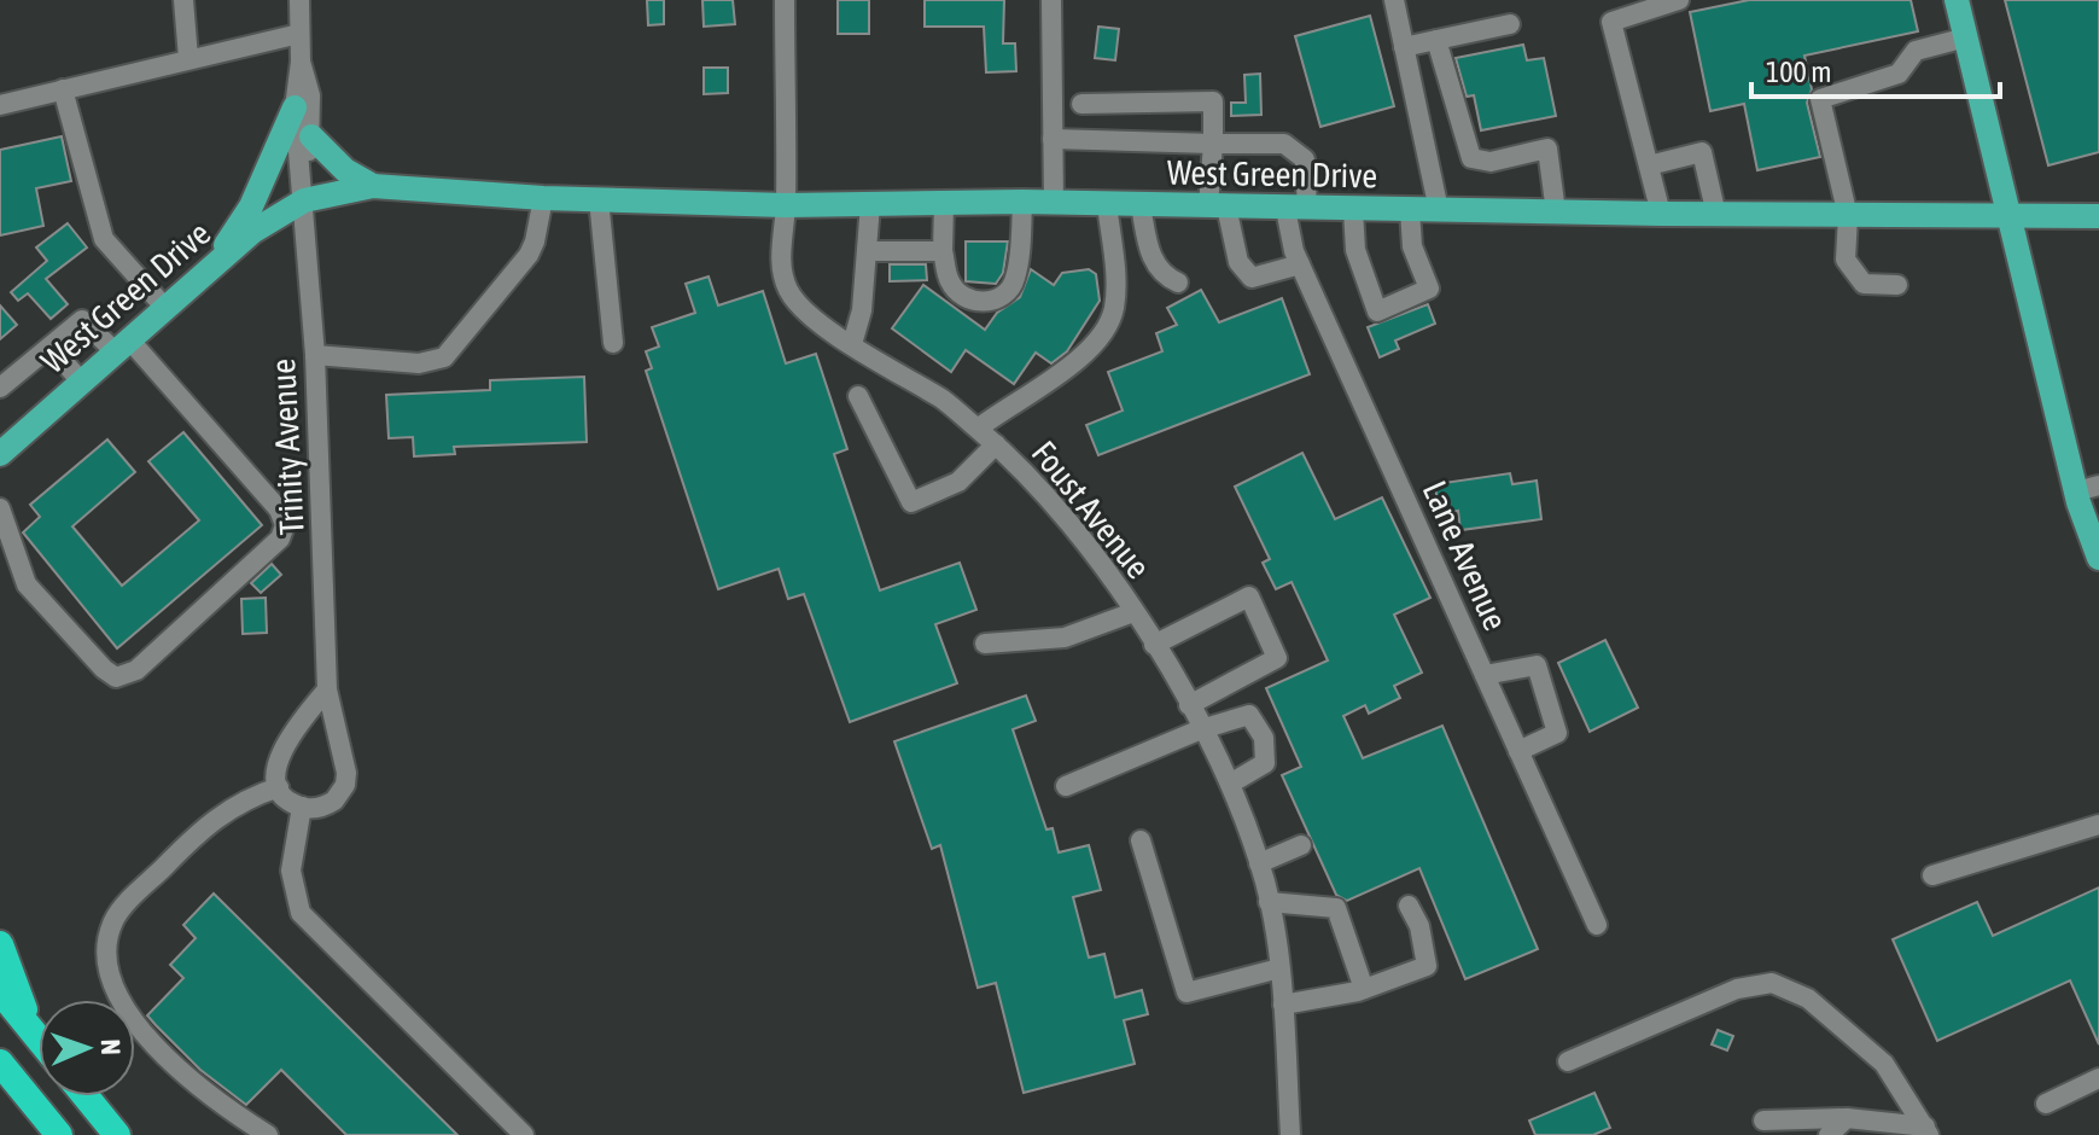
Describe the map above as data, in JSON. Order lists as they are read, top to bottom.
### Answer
{
  "streets": {
    "main road": ["West Green Drive"],
    "street": ["Trinity Avenue", "Foust Avenue", "Lane Avenue"]
  },
  "crossings": [
    ["West Green Drive", "Trinity Avenue"],
    ["West Green Drive", "Foust Avenue"],
    ["West Green Drive", "Lane Avenue"]
  ],
  "scale_bar": "100 m",
  "north": "right"
}
